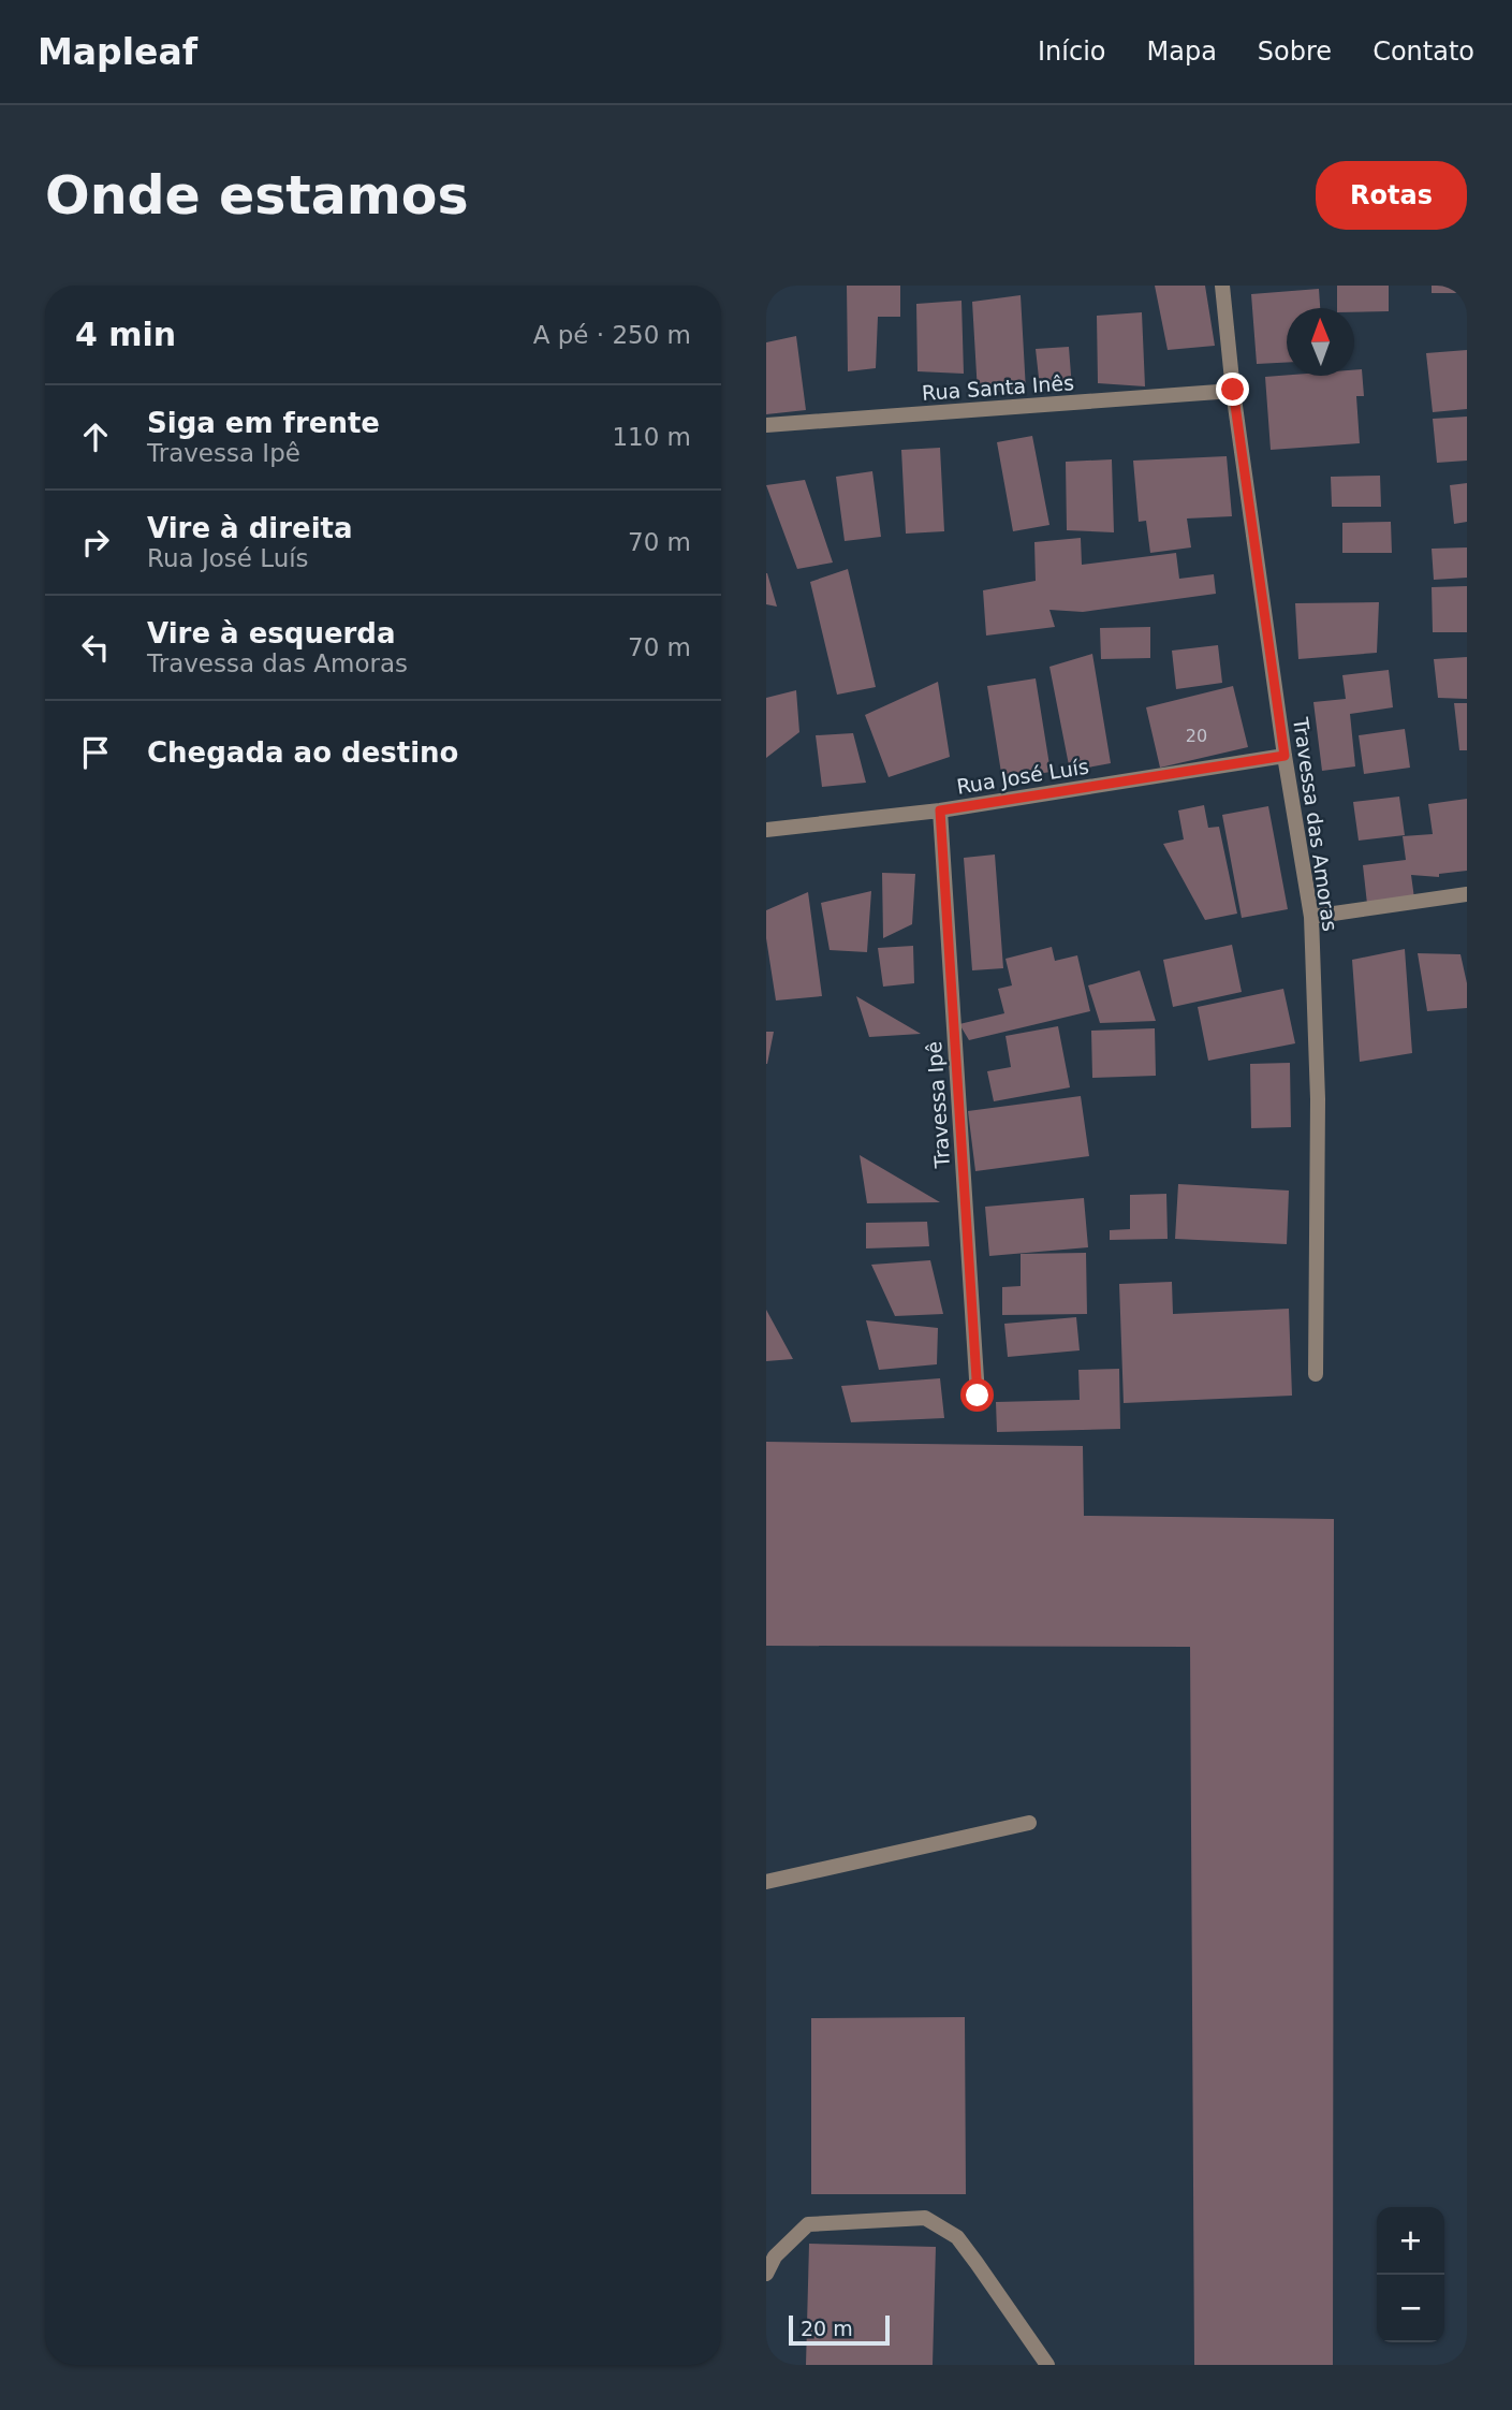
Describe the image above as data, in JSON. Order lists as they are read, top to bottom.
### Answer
{
  "streets": {
    "street": [
      "Rua Santa Inês",
      "Rua José Luís",
      "Travessa das Amoras",
      "Travessa Ipê"
    ]
  },
  "crossings": [
    ["Rua Santa Inês", "Travessa das Amoras"],
    ["Rua José Luís", "Travessa das Amoras"],
    ["Rua José Luís", "Travessa Ipê"]
  ],
  "house_numbers": ["20"],
  "scale_bar": "20 m",
  "north": "top",
  "page": {
    "header": "Mapleaf",
    "nav": [
      "Início",
      "Mapa",
      "Sobre",
      "Contato"
    ],
    "buttons": "Rotas",
    "title": "Onde estamos",
    "heading": ["4 min", "A pé · 250 m"],
    "list": [
      ["Siga em frente", "Travessa Ipê", "110 m"],
      ["Vire à direita", "Rua José Luís", "70 m"],
      ["Vire à esquerda", "Travessa das Amoras", "70 m"],
      "Chegada ao destino"
    ],
    "map_buttons": ["+", "−"],
    "scale": "20 m"
  }
}
